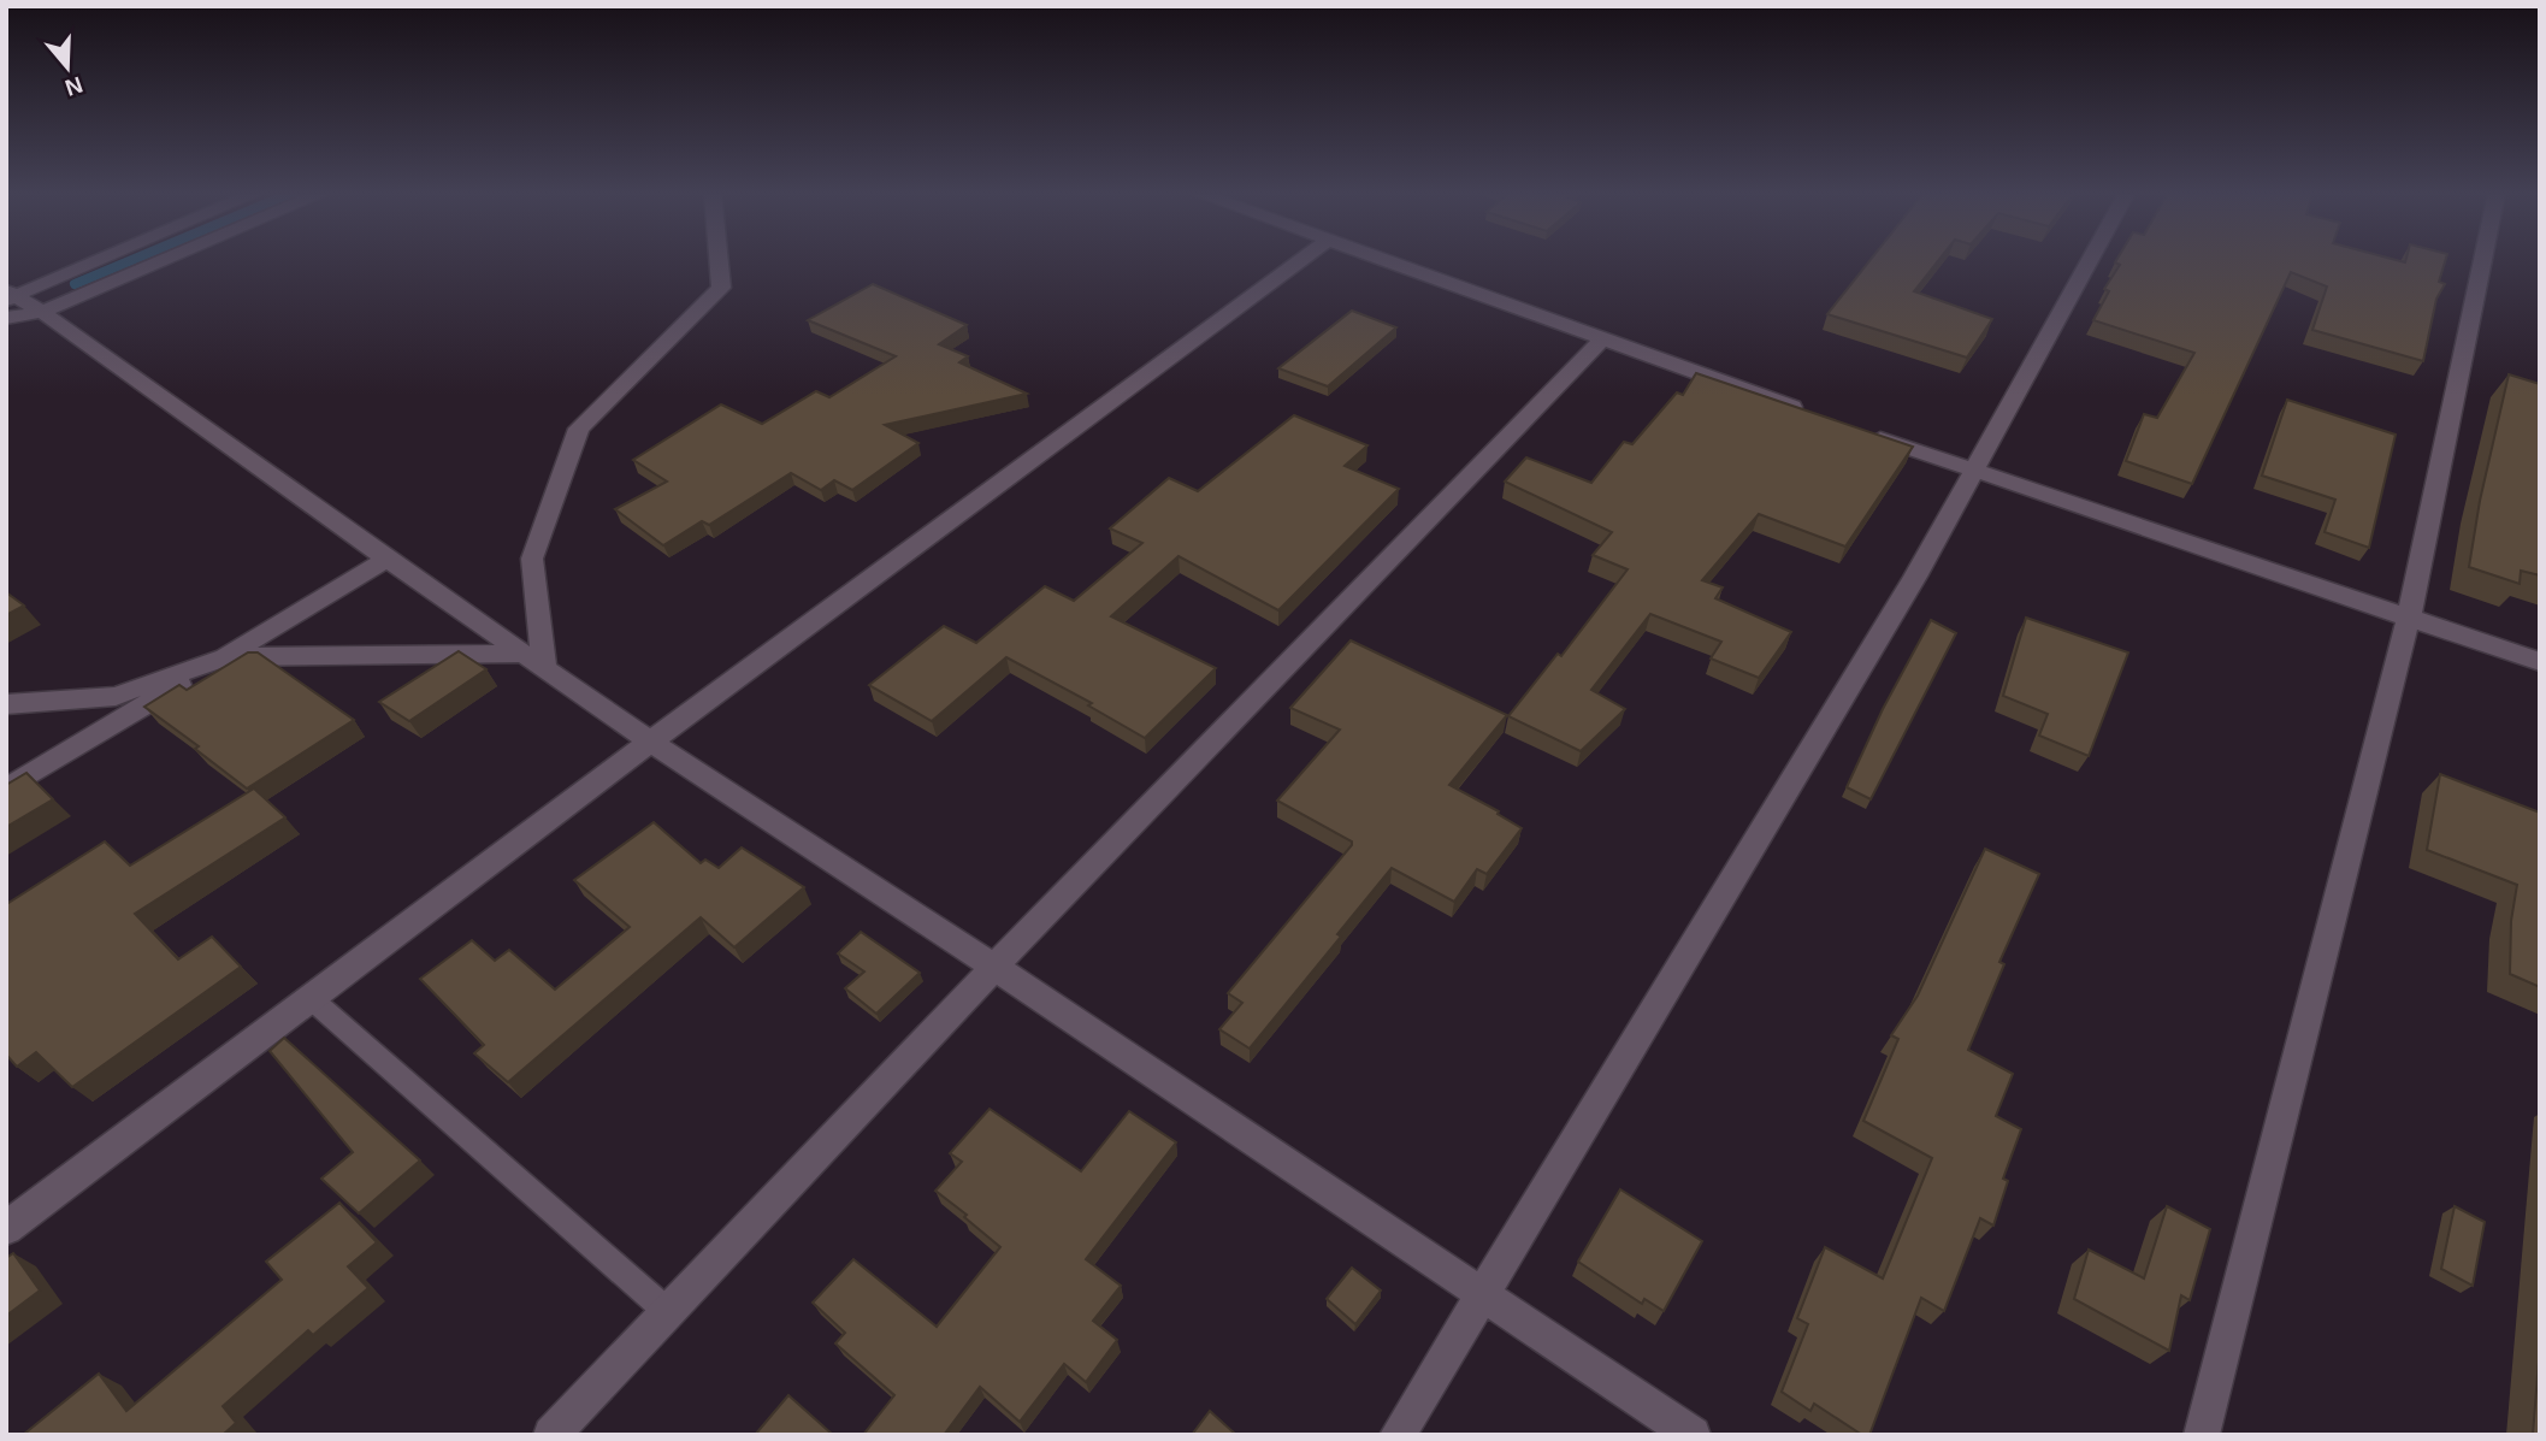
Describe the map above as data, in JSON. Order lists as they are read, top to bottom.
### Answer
{
  "north": "bottom"
}
